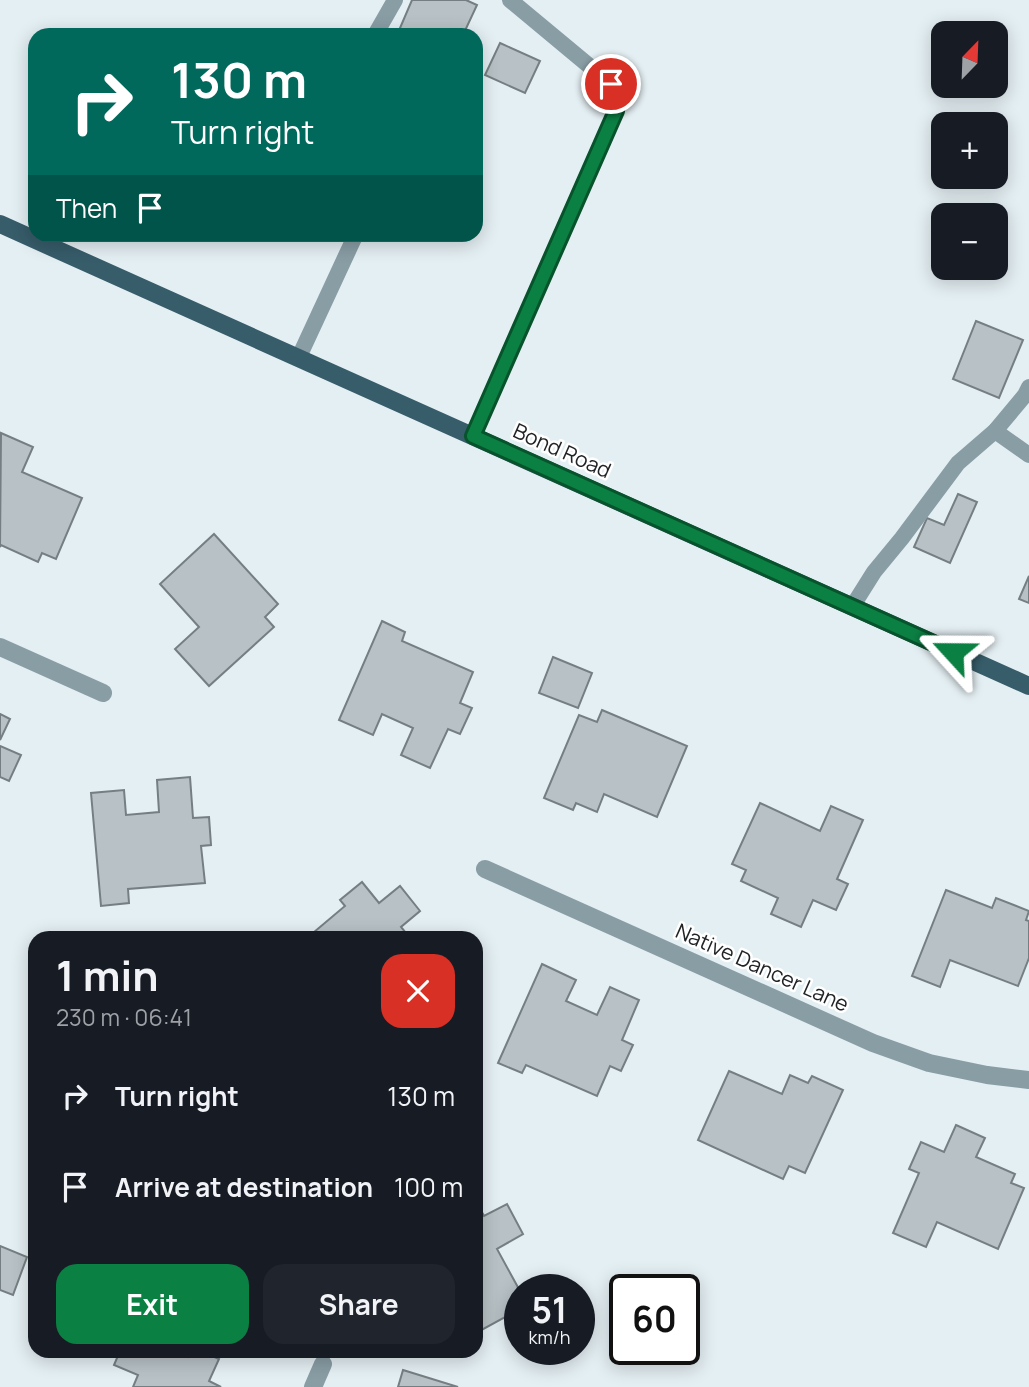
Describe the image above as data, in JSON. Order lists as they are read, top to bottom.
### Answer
{
  "streets": {
    "main road": ["Bond Road"],
    "street": ["Native Dancer Lane"]
  },
  "north": "top right",
  "page": {
    "map_buttons": ["+", "−"],
    "turn": ["130 m", "Turn right"],
    "then": "Then",
    "heading": ["1 min", "230 m · 06:41"],
    "list": [
      {
        "name": "Turn right",
        "value": "130 m"
      },
      {
        "name": "Arrive at destination",
        "value": "100 m"
      }
    ],
    "buttons": ["Exit", "Share"],
    "speed": "51 km/h",
    "limit": "60"
  }
}
